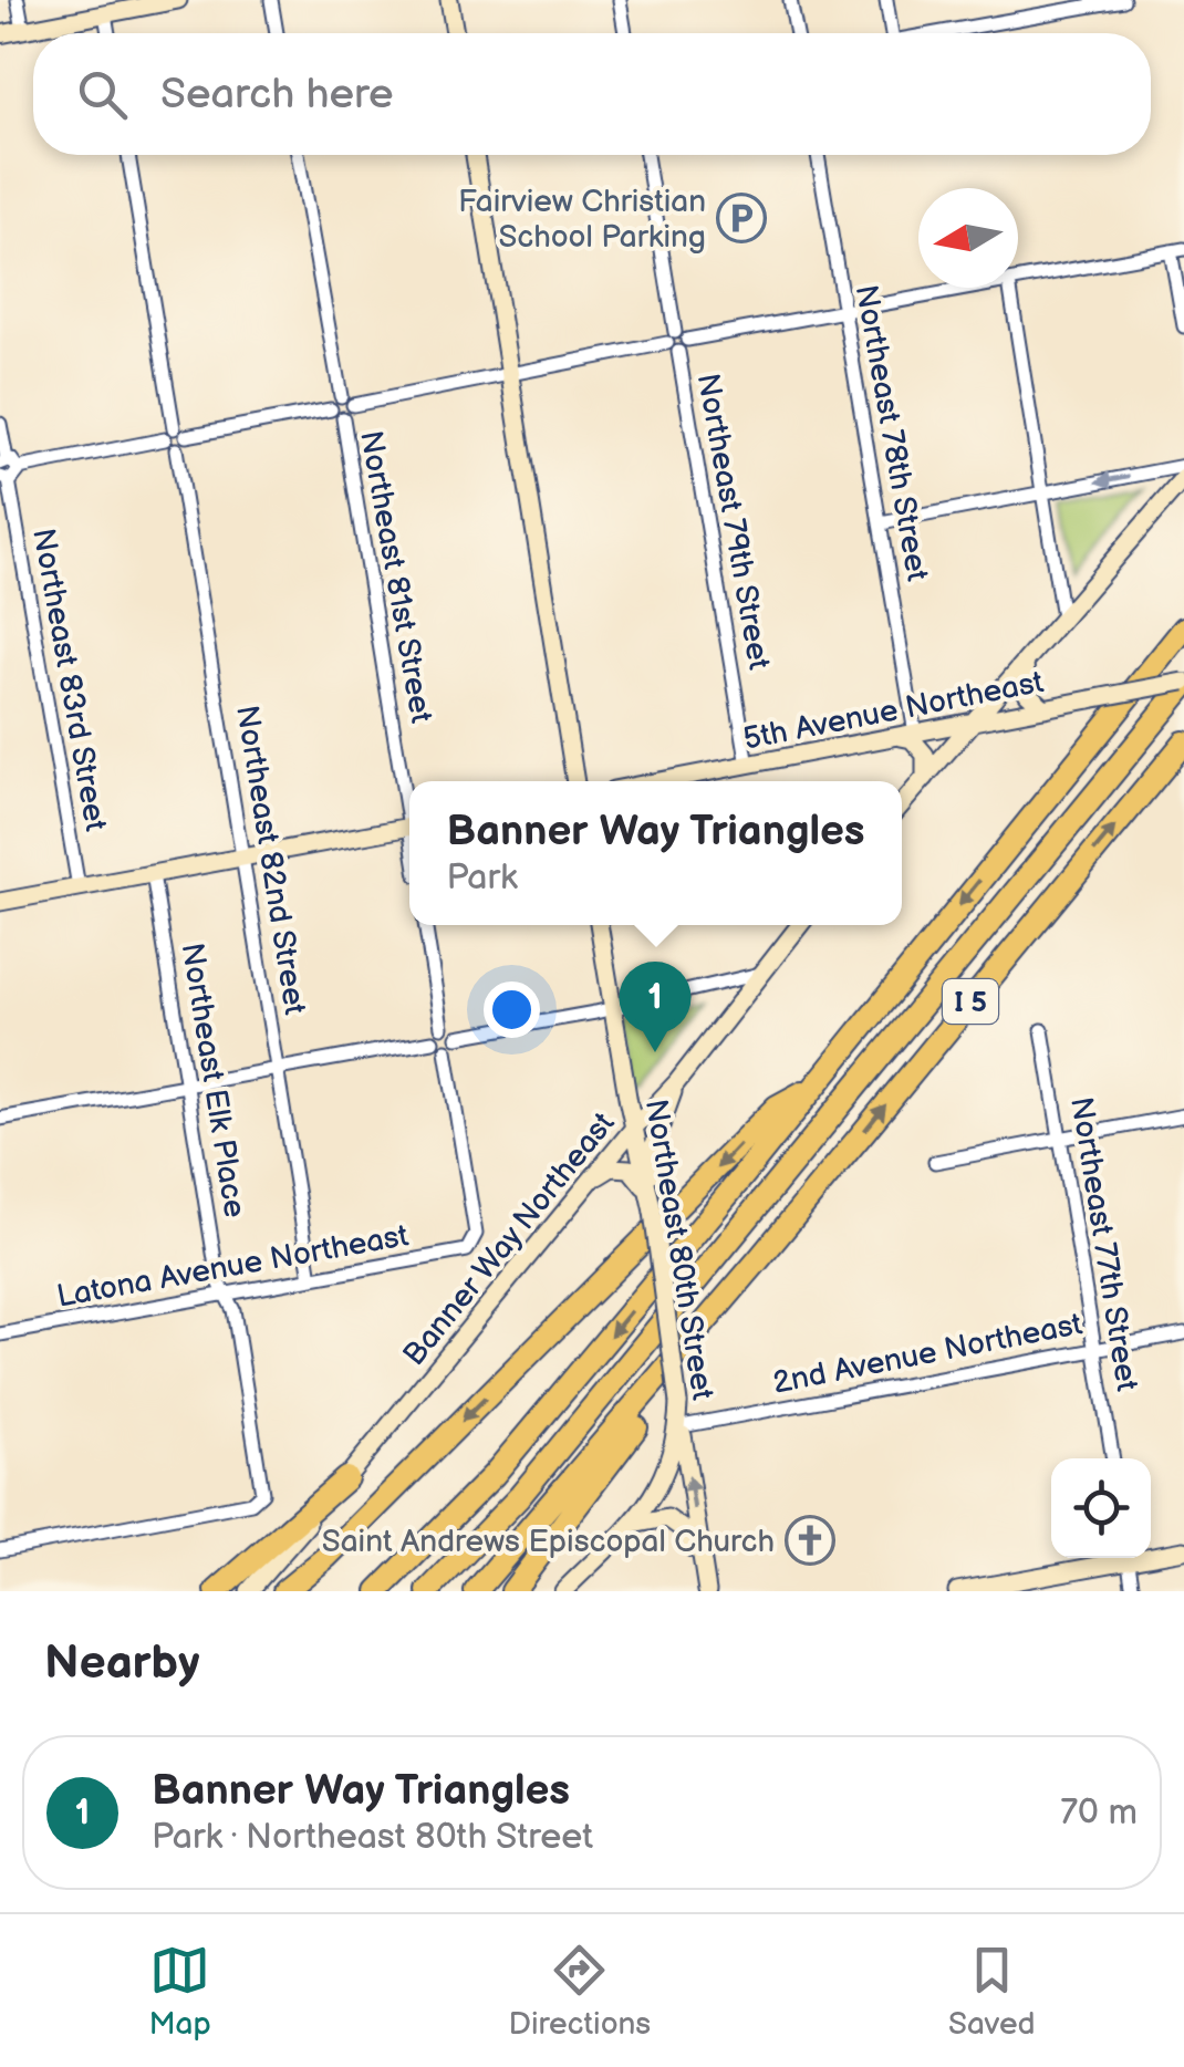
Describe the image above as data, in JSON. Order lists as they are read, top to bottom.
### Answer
{
  "streets": {
    "highway": ["I 5"],
    "main road": ["5th Avenue Northeast", "Banner Way Northeast", "Northeast 80th Street"],
    "street": [
      "Northeast 78th Street",
      "Northeast 79th Street",
      "Northeast 81st Street",
      "Northeast 83rd Street",
      "Northeast 82nd Street",
      "Northeast Elk Place",
      "Northeast 77th Street",
      "Latona Avenue Northeast",
      "2nd Avenue Northeast"
    ]
  },
  "crossings": [
    ["Northeast 78th Street", "5th Avenue Northeast"],
    ["Northeast 79th Street", "5th Avenue Northeast"],
    ["Northeast 82nd Street", "Latona Avenue Northeast"],
    ["Northeast Elk Place", "Latona Avenue Northeast"],
    ["Banner Way Northeast", "Northeast 80th Street"],
    ["Northeast 77th Street", "2nd Avenue Northeast"],
    ["Northeast 80th Street", "2nd Avenue Northeast"]
  ],
  "places": {
    "parking": ["Fairview Christian School Parking"],
    "church": ["Saint Andrews Episcopal Church"]
  },
  "north": "left",
  "page": {
    "search": "Search here",
    "popup": ["Banner Way Triangles", "Park"],
    "pins": "1",
    "heading": "Nearby",
    "list": [
      {
        "mark": "1",
        "name": "Banner Way Triangles",
        "note": "Park · Northeast 80th Street",
        "value": "70 m"
      }
    ],
    "nav": ["Map", "Directions", "Saved"]
  }
}
